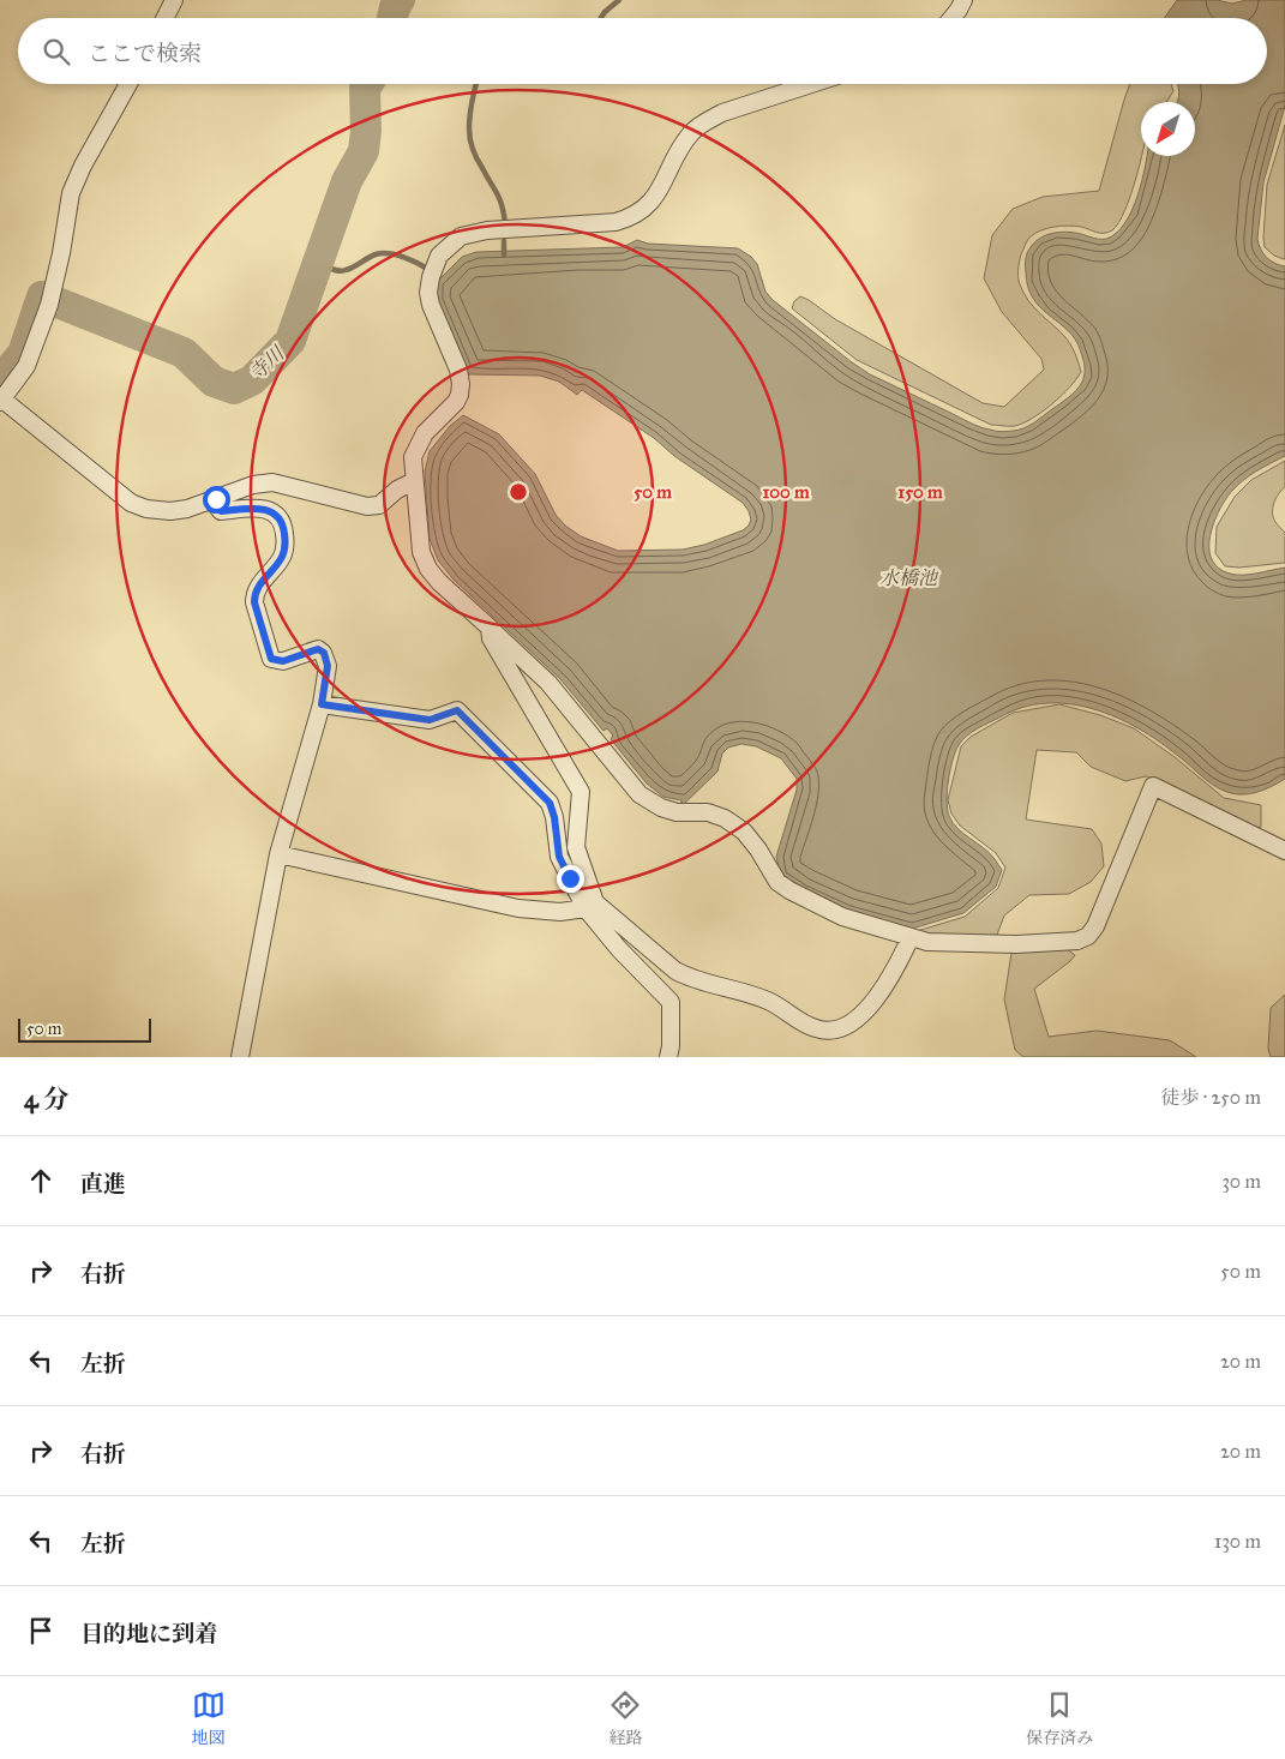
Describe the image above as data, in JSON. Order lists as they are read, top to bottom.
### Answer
{
  "water": ["寺川", "水橋池"],
  "scale_bar": "50 m",
  "north": "bottom left",
  "page": {
    "search": "ここで検索",
    "scale": "50 m",
    "heading": ["4 分", "徒歩 · 250 m"],
    "list": [
      ["直進", "30 m"],
      ["右折", "50 m"],
      ["左折", "20 m"],
      ["右折", "20 m"],
      ["左折", "130 m"],
      "目的地に到着"
    ],
    "nav": ["地図", "経路", "保存済み"]
  },
  "rings": ["50 m", "100 m", "150 m"]
}
